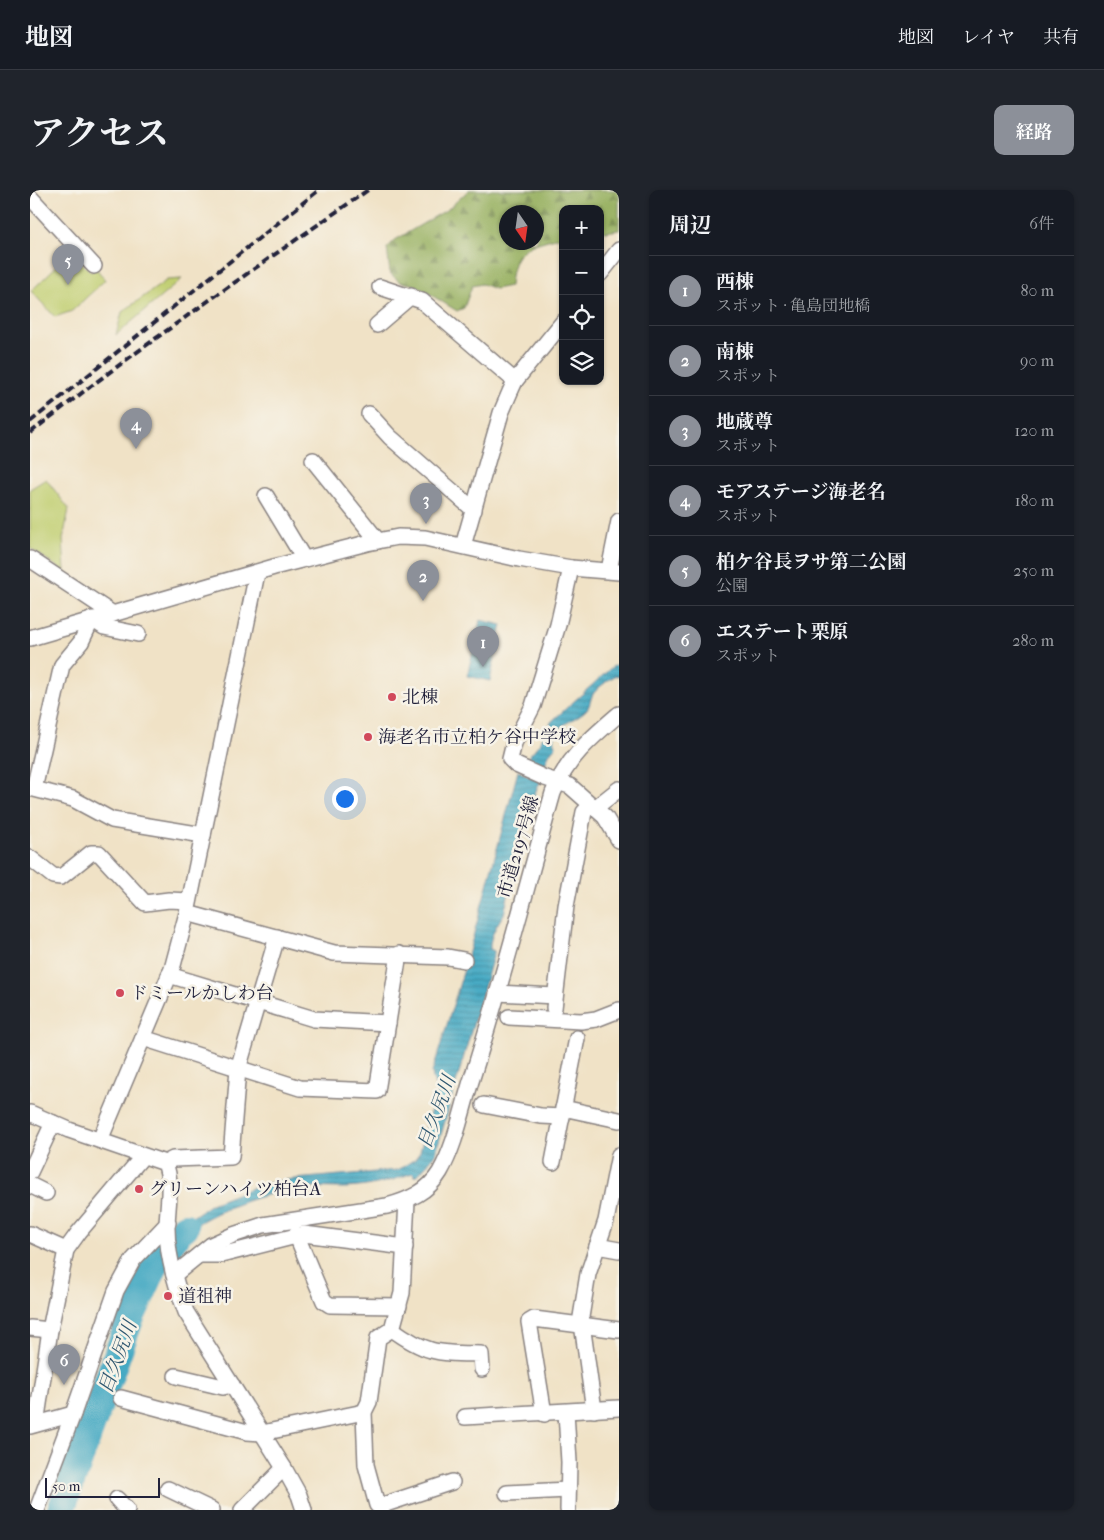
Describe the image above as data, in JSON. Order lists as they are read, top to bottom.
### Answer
{
  "streets": {
    "street": ["市道2197号線"]
  },
  "water": ["目久尻川"],
  "places": [
    "北棟",
    "海老名市立柏ケ谷中学校",
    "ドミールかしわ台",
    "グリーンハイツ柏台A",
    "道祖神"
  ],
  "scale_bar": "50 m",
  "north": "bottom",
  "page": {
    "header": "地図",
    "nav": ["地図", "レイヤ", "共有"],
    "title": "アクセス",
    "buttons": "経路",
    "heading": ["周辺", "6件"],
    "map_buttons": ["+", "−"],
    "pins": [
      "5",
      "4",
      "3",
      "2",
      "1",
      "6"
    ],
    "list": [
      {
        "mark": "1",
        "name": "西棟",
        "note": "スポット · 亀島団地橋",
        "value": "80 m"
      },
      {
        "mark": "2",
        "name": "南棟",
        "note": "スポット",
        "value": "90 m"
      },
      {
        "mark": "3",
        "name": "地蔵尊",
        "note": "スポット",
        "value": "120 m"
      },
      {
        "mark": "4",
        "name": "モアステージ海老名",
        "note": "スポット",
        "value": "180 m"
      },
      {
        "mark": "5",
        "name": "柏ケ谷長ヲサ第二公園",
        "note": "公園",
        "value": "250 m"
      },
      {
        "mark": "6",
        "name": "エステート栗原",
        "note": "スポット",
        "value": "280 m"
      }
    ],
    "scale": "50 m"
  }
}
